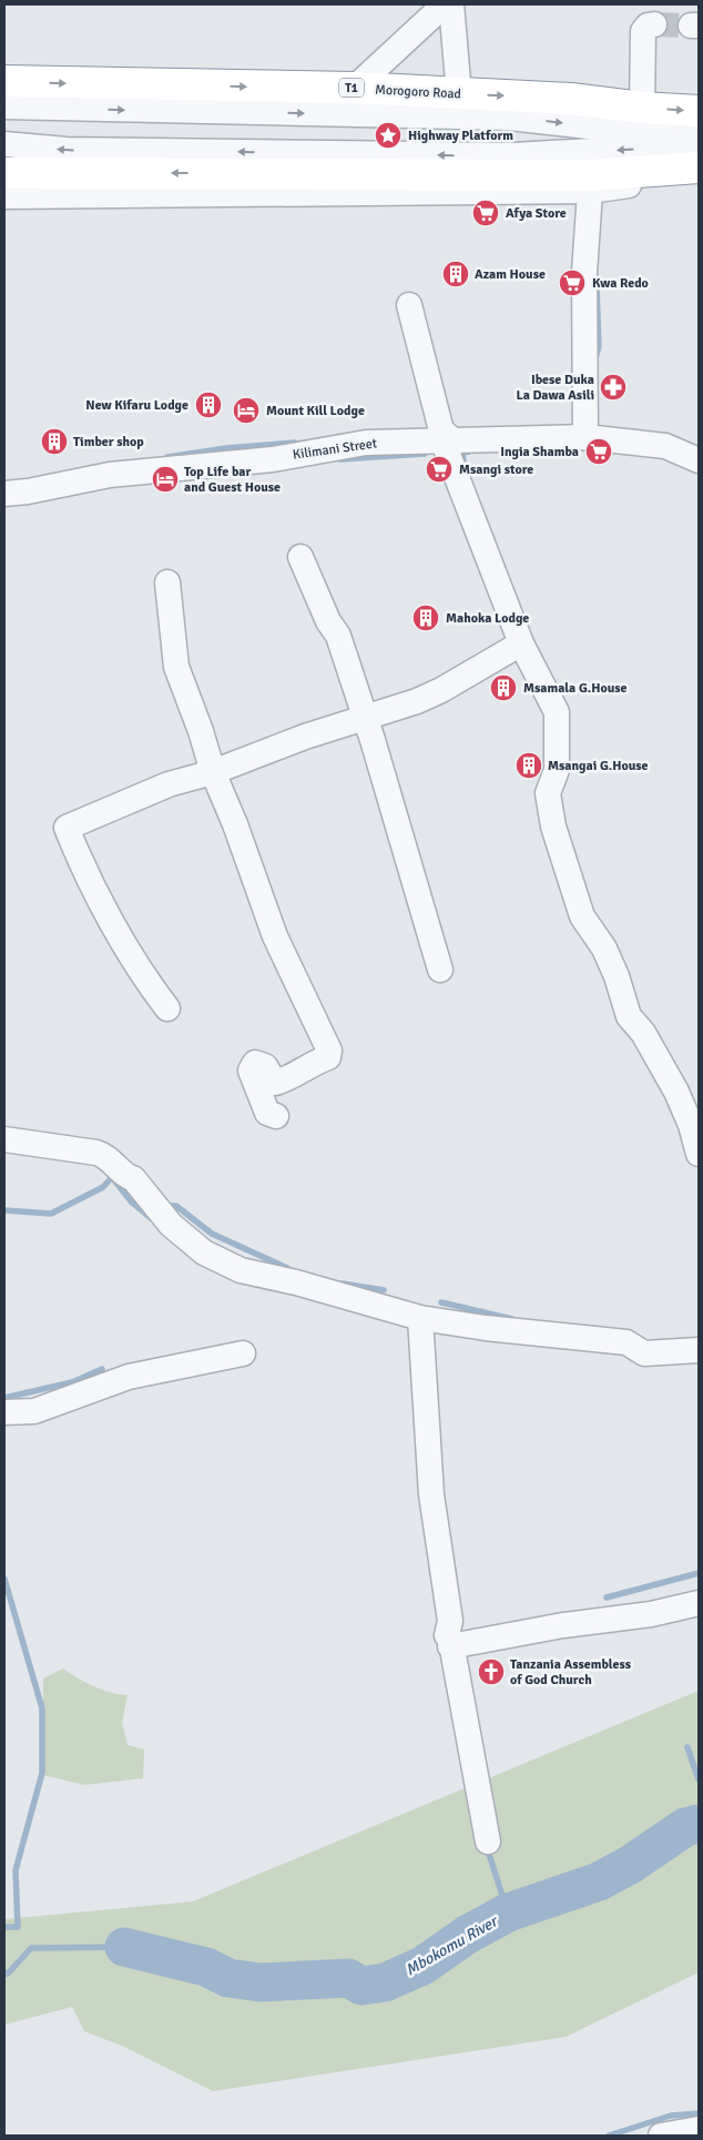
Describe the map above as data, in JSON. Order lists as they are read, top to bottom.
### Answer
{
  "streets": {
    "highway": ["T1", "Morogoro Road"],
    "street": ["Kilimani Street"]
  },
  "water": ["Mbokomu River"],
  "places": {
    "place": ["Highway Platform"],
    "supermarket": [
      "Afya Store",
      "Kwa Redo",
      "Ingia Shamba",
      "Msangi store"
    ],
    "building": [
      "Azam House",
      "New Kifaru Lodge",
      "Timber shop",
      "Mahoka Lodge",
      "Msamala G.House",
      "Msangai G.House"
    ],
    "pharmacy": ["Ibese Duka La Dawa Asili"],
    "hotel": ["Mount Kill Lodge", "Top Life bar and Guest House"],
    "church": ["Tanzania Assembless of God Church"]
  }
}
